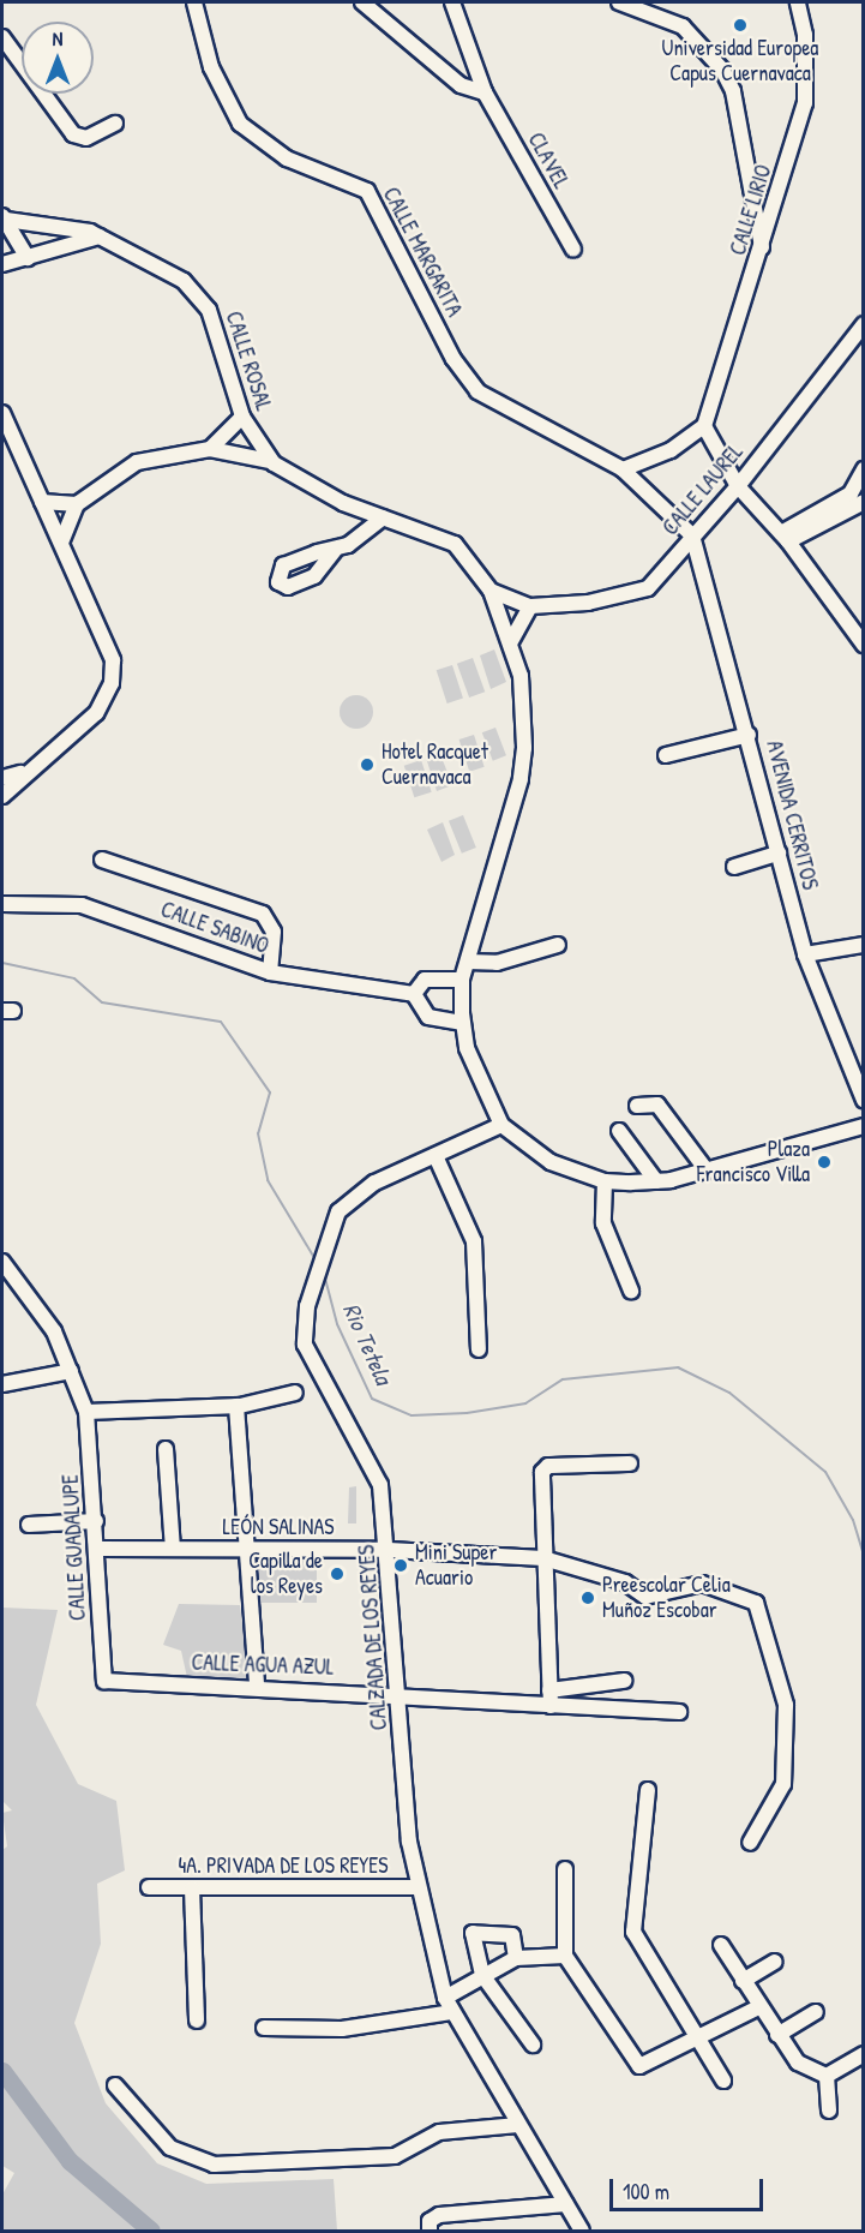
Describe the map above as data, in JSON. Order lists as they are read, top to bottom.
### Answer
{
  "streets": {
    "street": [
      "CLAVEL",
      "CALLE LIRIO",
      "CALLE MARGARITA",
      "CALLE ROSAL",
      "CALLE LAUREL",
      "AVENIDA CERRITOS",
      "CALLE SABINO",
      "LEÓN SALINAS",
      "CALLE GUADALUPE",
      "CALZADA DE LOS REYES",
      "CALLE AGUA AZUL",
      "4A. PRIVADA DE LOS REYES"
    ]
  },
  "crossings": [
    ["CALLE MARGARITA", "CALLE LAUREL"],
    ["CALLE MARGARITA", "AVENIDA CERRITOS"],
    ["CALLE ROSAL", "CALLE LAUREL"],
    ["CALLE ROSAL", "CALZADA DE LOS REYES"],
    ["CALLE LAUREL", "AVENIDA CERRITOS"],
    ["LEÓN SALINAS", "CALLE GUADALUPE"],
    ["LEÓN SALINAS", "CALZADA DE LOS REYES"],
    ["CALLE GUADALUPE", "CALLE AGUA AZUL"],
    ["CALZADA DE LOS REYES", "CALLE AGUA AZUL"],
    ["CALZADA DE LOS REYES", "4A. PRIVADA DE LOS REYES"]
  ],
  "water": ["Rio Tetela"],
  "places": [
    "Universidad Europea Capus Cuernavaca",
    "Hotel Racquet Cuernavaca",
    "Plaza Francisco Villa",
    "Mini Super Acuario",
    "Capilla de los Reyes",
    "Preescolar Celia Muñoz Escobar"
  ],
  "scale_bar": "100 m",
  "north": "top"
}
